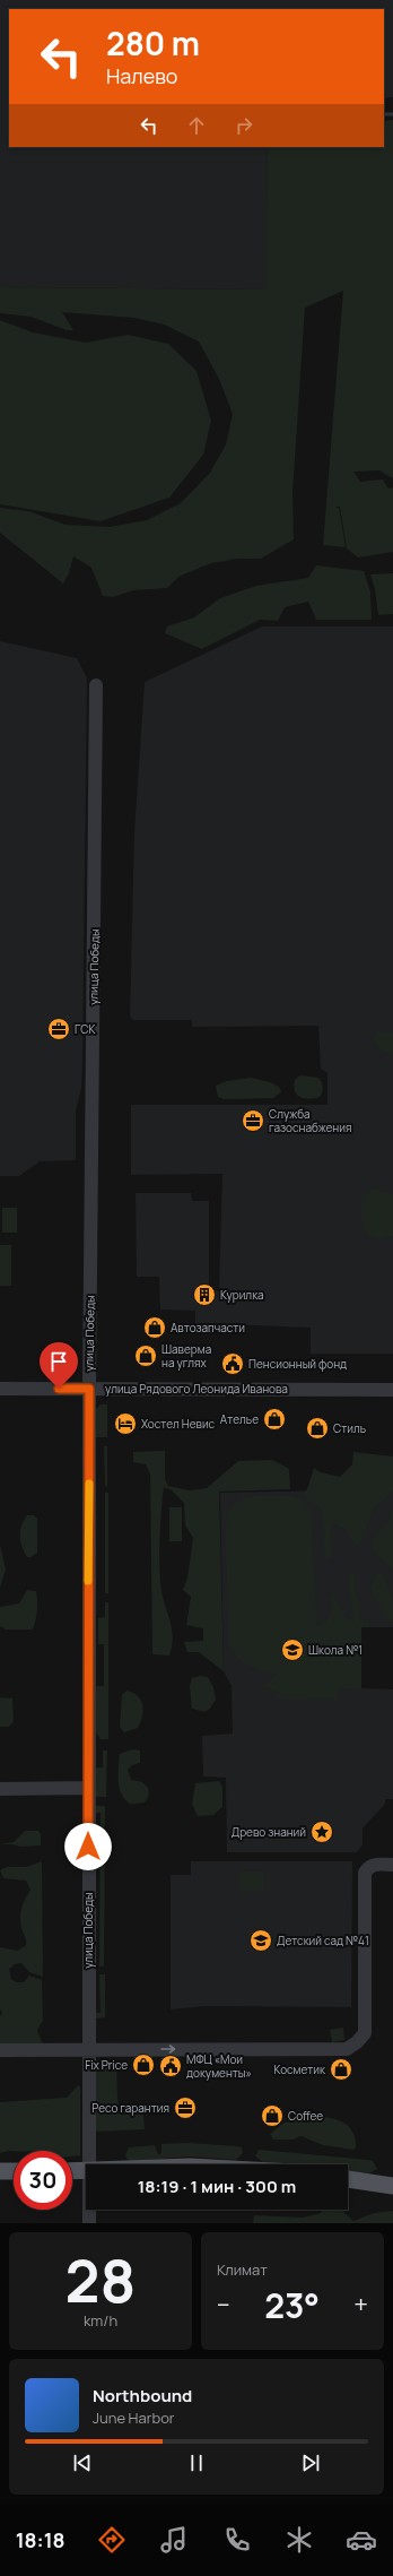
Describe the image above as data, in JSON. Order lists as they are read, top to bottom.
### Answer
{
  "streets": {
    "street": ["улица Победы", "улица Рядового Леонида Иванова"]
  },
  "crossings": [
    ["улица Победы", "улица Рядового Леонида Иванова"]
  ],
  "places": {
    "office": ["ГСК", "Служба газоснабжения", "Ресо гарантия"],
    "building": ["Курилка"],
    "shop": [
      "Автозапчасти",
      "Шаверма на углях",
      "Ателье",
      "Стиль",
      "Fix Price",
      "Косметик",
      "Coffee"
    ],
    "public building": ["Пенсионный фонд", "МФЦ «Мои документы»"],
    "hotel": ["Хостел Невис"],
    "school or university": ["Школа №1", "Детский сад №41"],
    "place": ["Древо знаний"]
  },
  "page": {
    "turn": ["280 m", "Налево"],
    "limit": "30",
    "trip": "18:19 · 1 мин · 300 m",
    "tile": [
      ["28", "km/h"],
      "Климат"
    ],
    "heat": ["−", "23°", "+"],
    "song": ["Northbound", "June Harbor"],
    "tabs": "18:18"
  }
}
